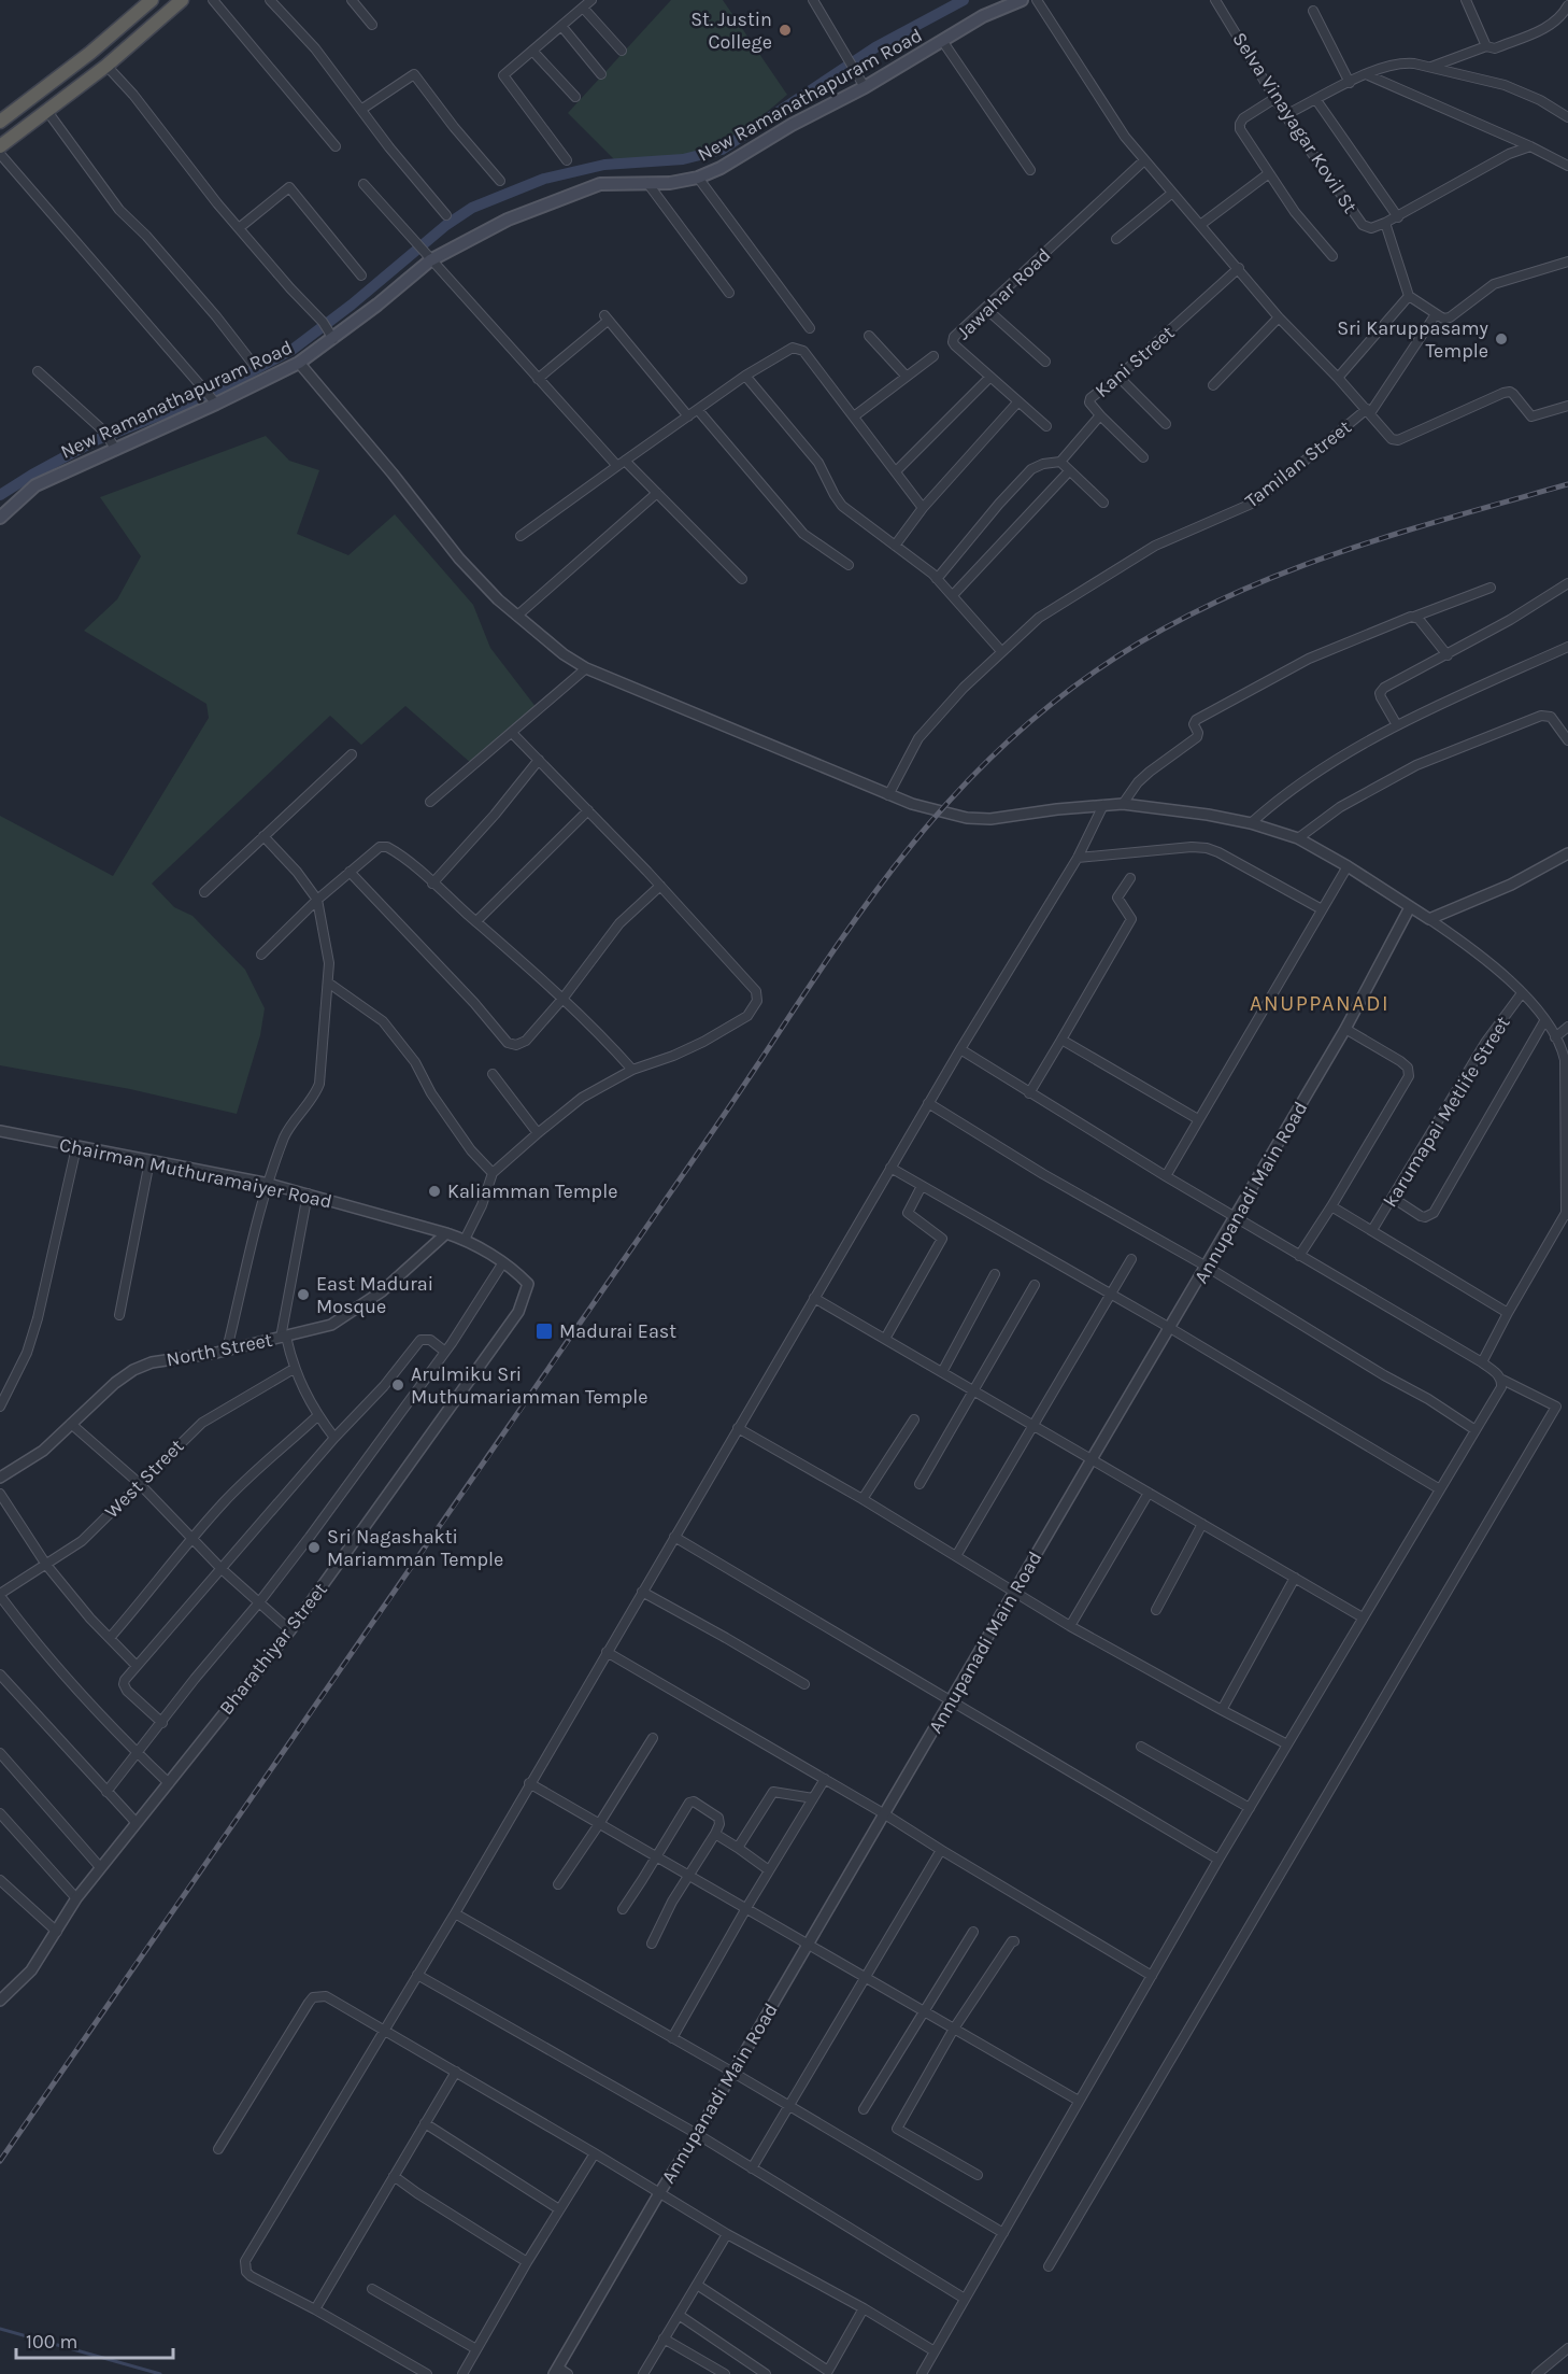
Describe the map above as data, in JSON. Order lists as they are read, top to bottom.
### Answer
{
  "streets": {
    "main road": ["New Ramanathapuram Road"],
    "street": [
      "Selva Vinayagar Kovil St",
      "Jawahar Road",
      "Kani Street",
      "Tamilan Street",
      "karumapai Metlife Street",
      "Chairman Muthuramaiyer Road",
      "Annupanadi Main Road",
      "North Street",
      "West Street",
      "Bharathiyar Street"
    ]
  },
  "crossings": [
    ["Jawahar Road", "Tamilan Street"],
    ["Kani Street", "Tamilan Street"],
    ["Chairman Muthuramaiyer Road", "North Street"],
    ["Chairman Muthuramaiyer Road", "Bharathiyar Street"]
  ],
  "districts": ["ANUPPANADI"],
  "places": {
    "other": [
      "St. Justin College",
      "Sri Karuppasamy Temple",
      "Kaliamman Temple",
      "East Madurai Mosque",
      "Arulmiku Sri Muthumariamman Temple",
      "Sri Nagashakti Mariamman Temple"
    ],
    "transit": ["Madurai East"]
  },
  "scale_bar": "100 m"
}
